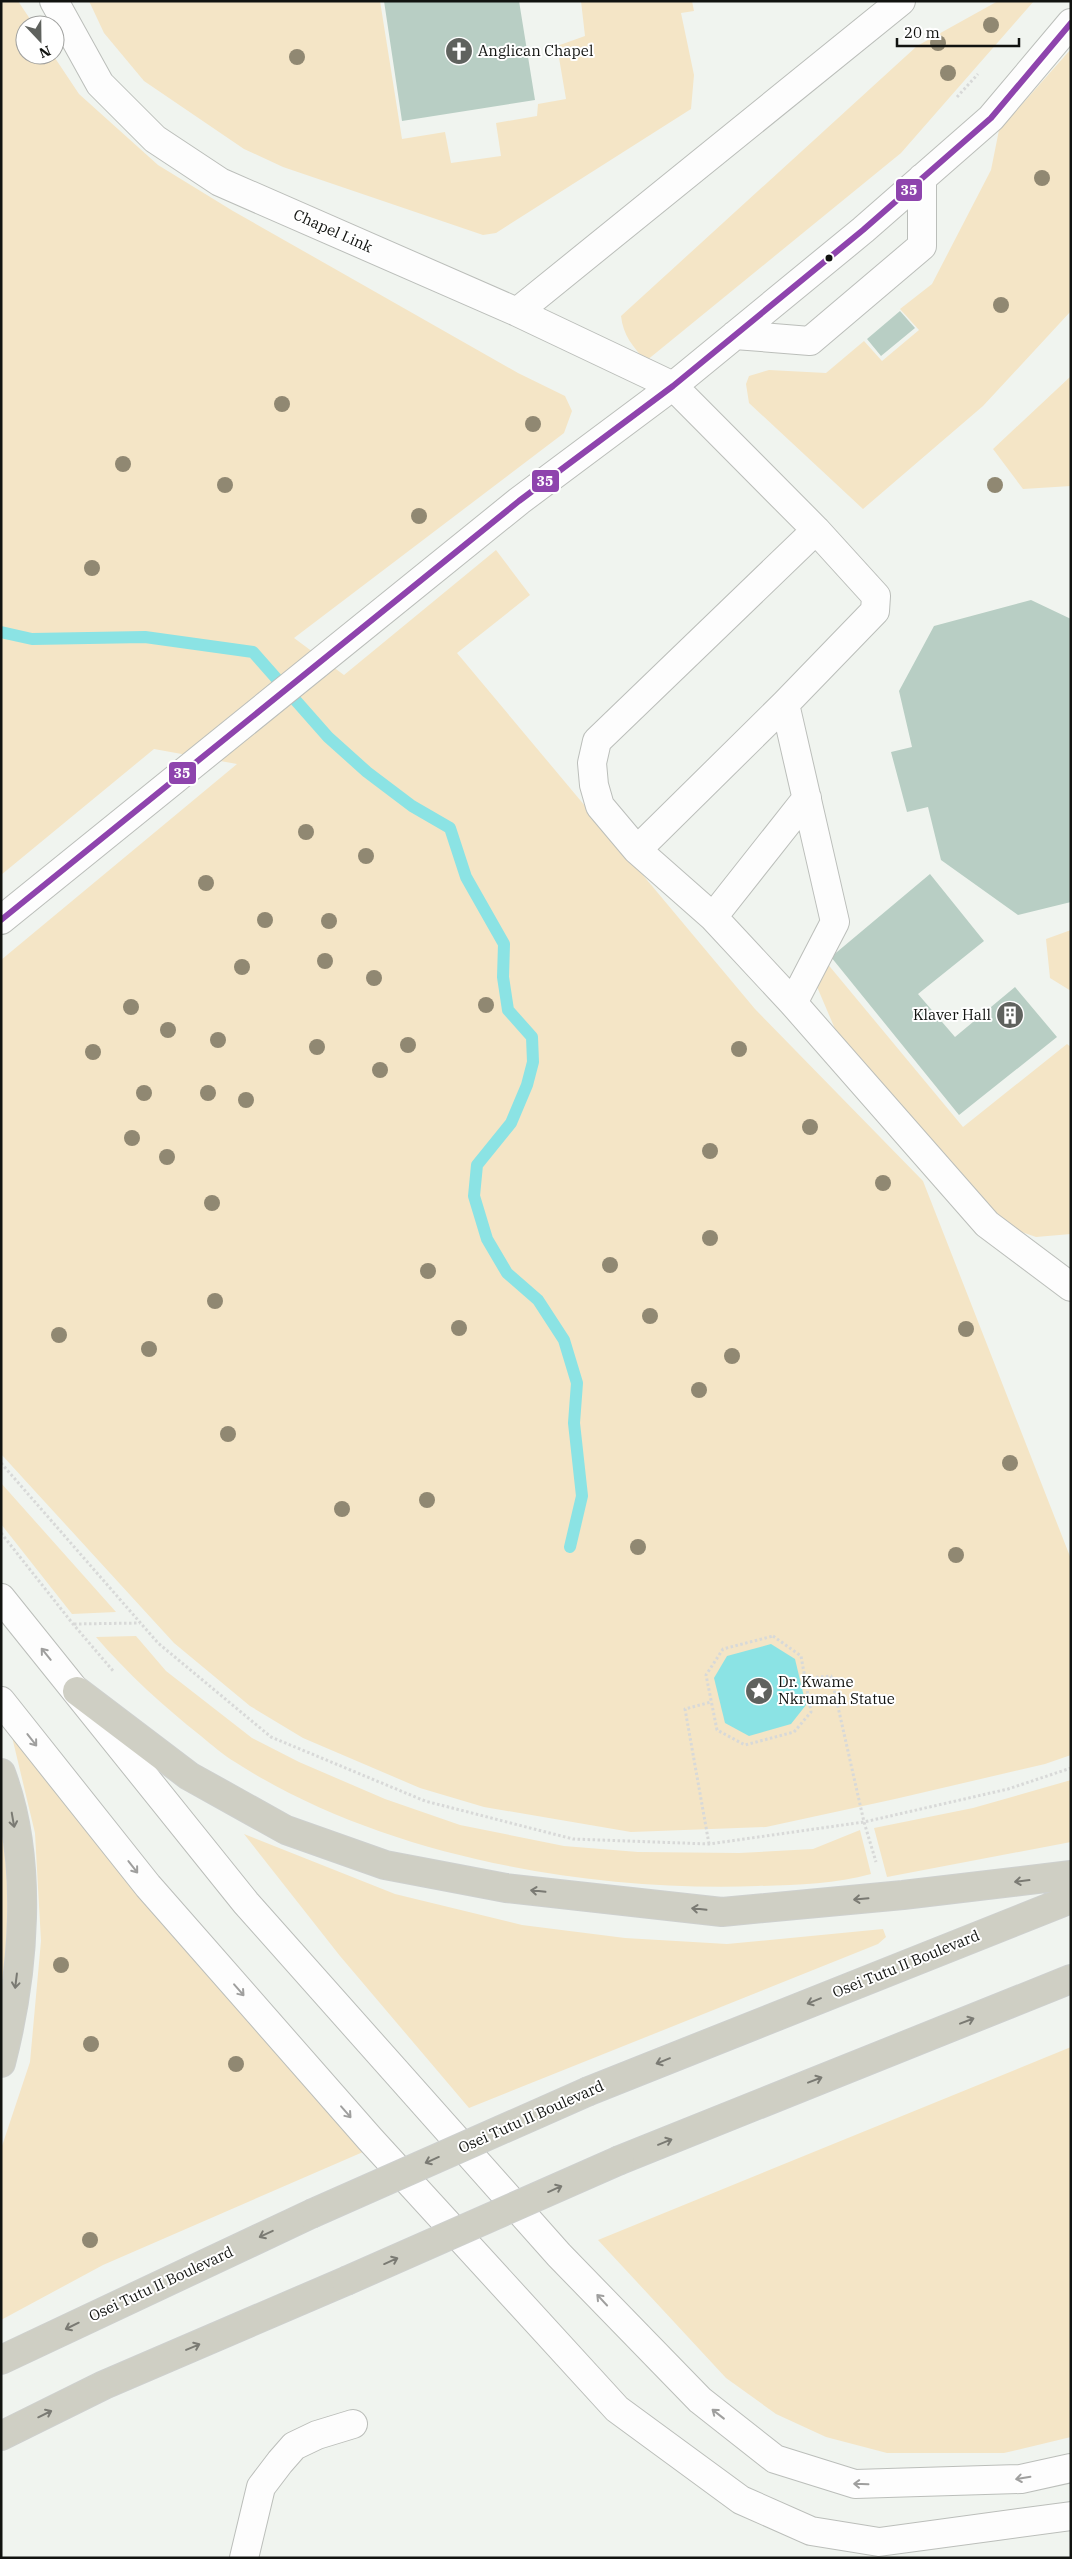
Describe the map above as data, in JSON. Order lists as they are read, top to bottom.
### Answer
{
  "streets": {
    "highway": ["Osei Tutu II Boulevard"],
    "street": ["Chapel Link"]
  },
  "places": {
    "church": ["Anglican Chapel"],
    "building": ["Klaver Hall"],
    "place": ["Dr. Kwame Nkrumah Statue"]
  },
  "lines": ["transit line 35"],
  "scale_bar": "20 m",
  "north": "bottom"
}
